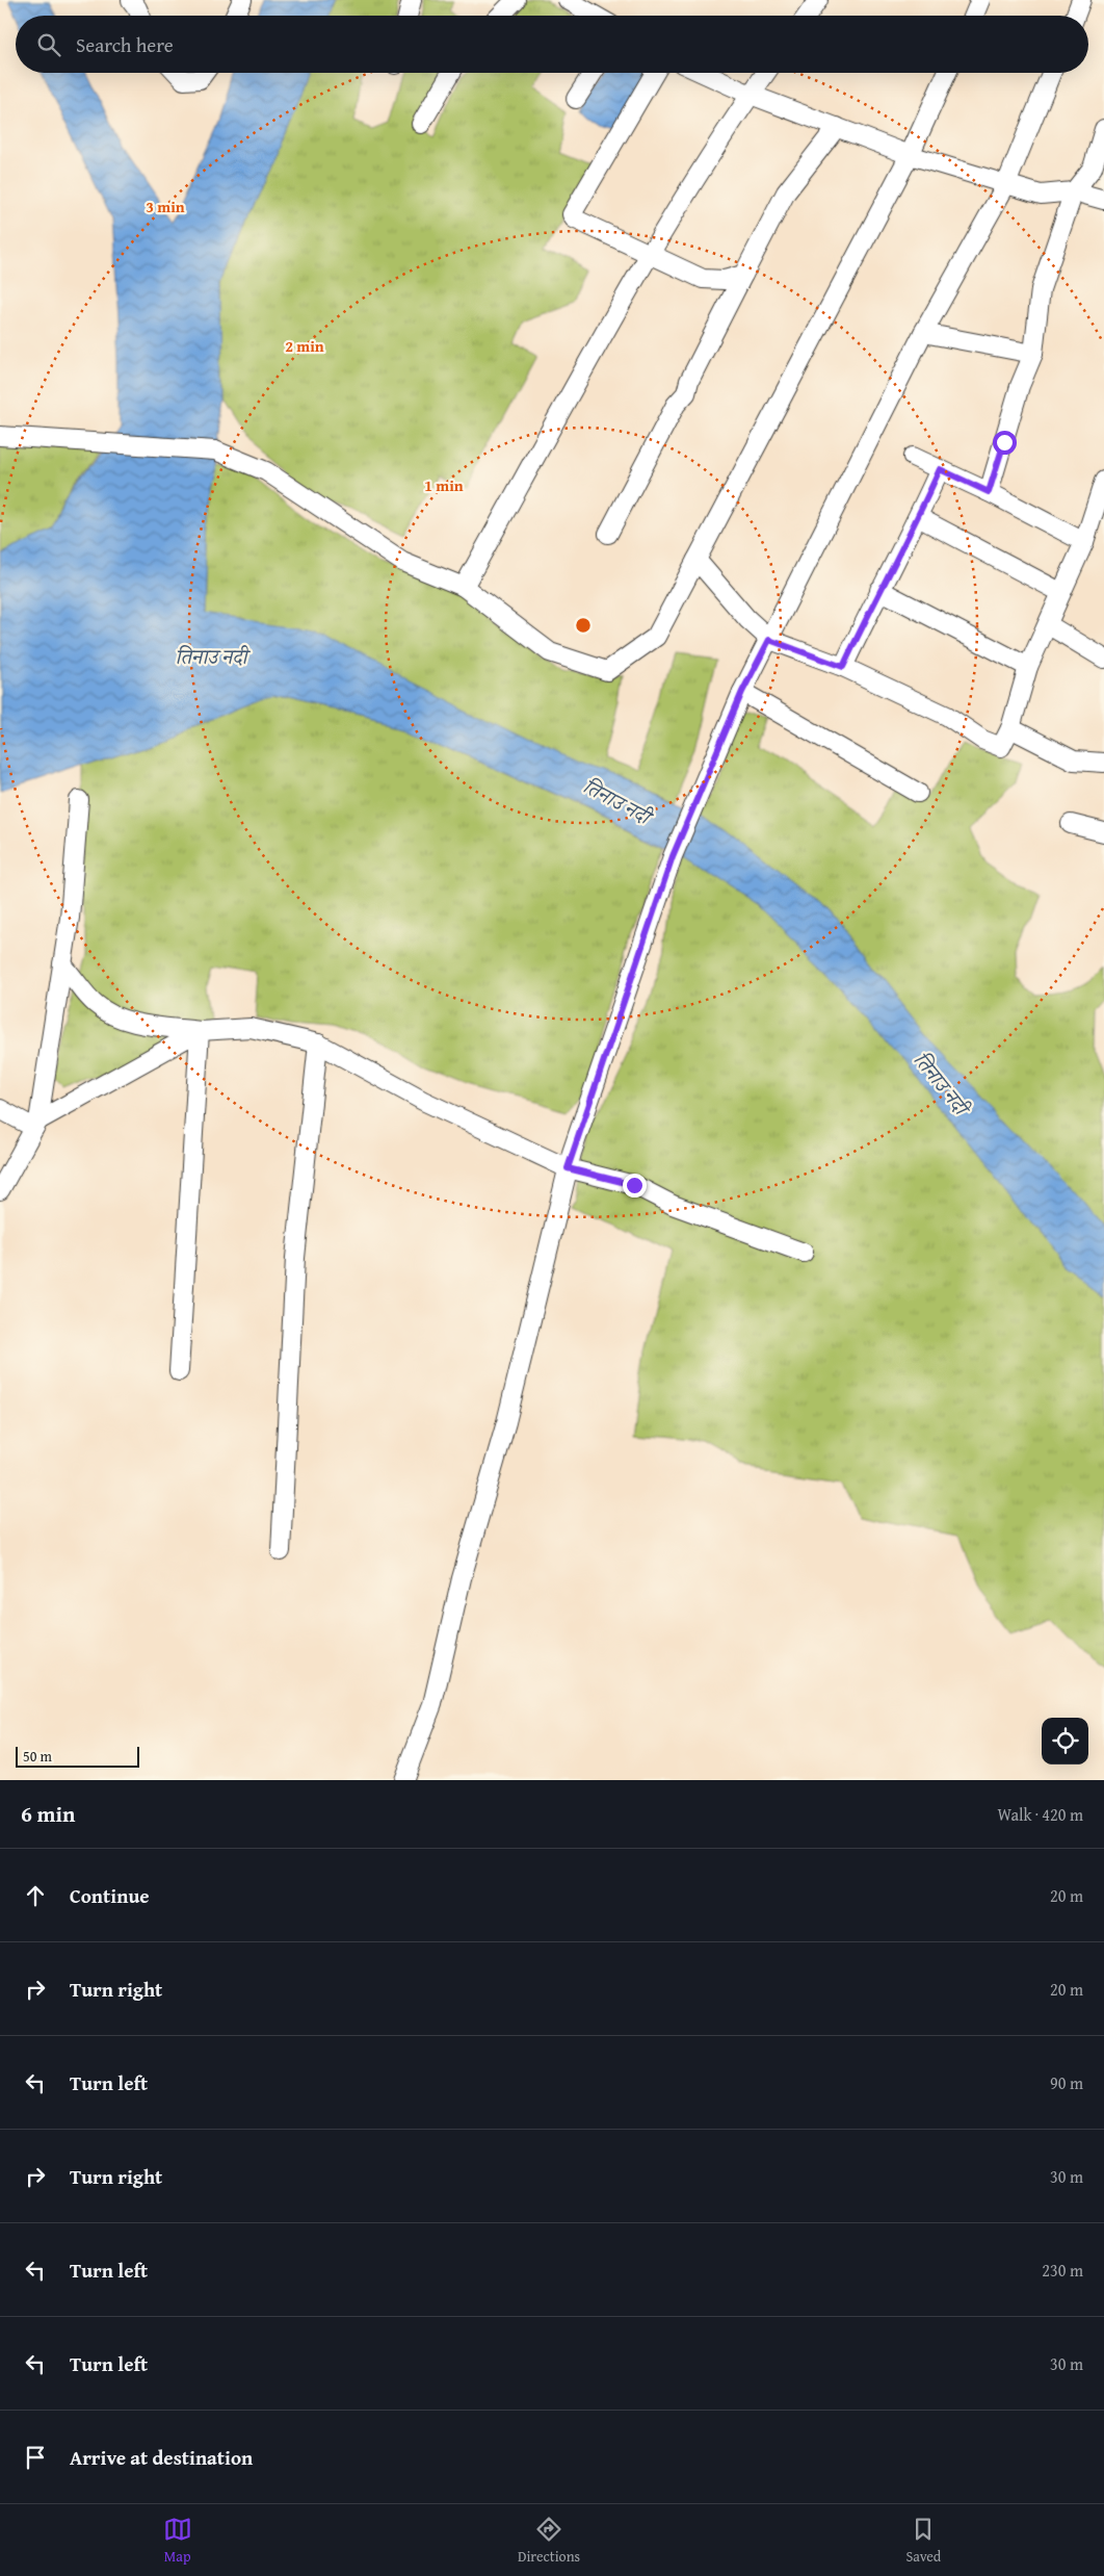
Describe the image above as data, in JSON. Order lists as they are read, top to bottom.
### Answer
{
  "water": ["तिनाउ नदी"],
  "scale_bar": "50 m",
  "page": {
    "search": "Search here",
    "scale": "50 m",
    "heading": ["6 min", "Walk · 420 m"],
    "list": [
      ["Continue", "20 m"],
      ["Turn right", "20 m"],
      ["Turn left", "90 m"],
      ["Turn right", "30 m"],
      ["Turn left", "230 m"],
      ["Turn left", "30 m"],
      "Arrive at destination"
    ],
    "nav": ["Map", "Directions", "Saved"]
  },
  "rings": ["3 min", "2 min", "1 min"]
}
